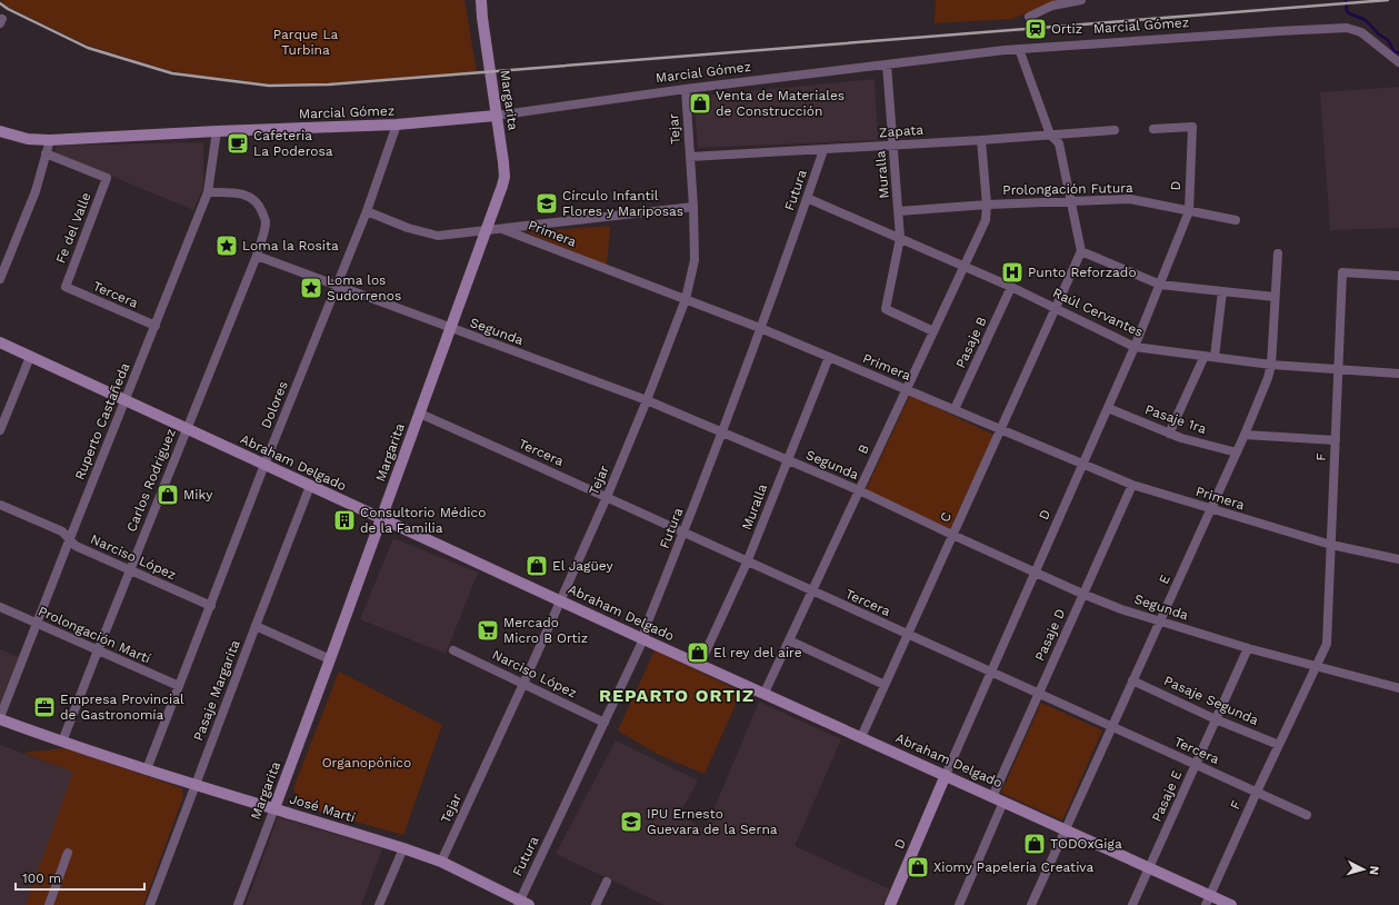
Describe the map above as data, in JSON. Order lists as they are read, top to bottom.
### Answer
{
  "streets": {
    "street": [
      "Marcial Gómez",
      "Margarita",
      "Tejar",
      "Zapata",
      "Muralla",
      "D",
      "Prolongación Futura",
      "Futura",
      "Fe del Valle",
      "Primera",
      "Tercera",
      "Raúl Cervantes",
      "Segunda",
      "Pasaje B",
      "Dolores",
      "Pasaje 1ra",
      "Ruperto Castañeda",
      "B",
      "F",
      "Abraham Delgado",
      "Carlos Rodríguez",
      "C",
      "Narciso López",
      "E",
      "Prolongación Martí",
      "Pasaje D",
      "Pasaje Margarita",
      "Pasaje Segunda",
      "Pasaje E",
      "José Martí"
    ]
  },
  "crossings": [
    ["Marcial Gómez", "Margarita"],
    ["Marcial Gómez", "Tejar"],
    ["Marcial Gómez", "Muralla"],
    ["Marcial Gómez", "Dolores"],
    ["Marcial Gómez", "Ruperto Castañeda"],
    ["Margarita", "Primera"],
    ["Margarita", "Tercera"],
    ["Margarita", "Segunda"],
    ["Margarita", "Abraham Delgado"],
    ["Margarita", "José Martí"],
    ["Tejar", "Zapata"],
    ["Tejar", "Primera"],
    ["Tejar", "Tercera"],
    ["Tejar", "Segunda"],
    ["Tejar", "Abraham Delgado"],
    ["Tejar", "Narciso López"],
    ["Tejar", "José Martí"],
    ["Zapata", "Muralla"],
    ["Zapata", "Futura"],
    ["Zapata", "B"],
    ["Muralla", "Prolongación Futura"],
    ["Muralla", "Primera"],
    ["Muralla", "Tercera"],
    ["Muralla", "Raúl Cervantes"],
    ["Muralla", "Segunda"],
    ["Muralla", "B"],
    ["Muralla", "Abraham Delgado"],
    ["D", "Prolongación Futura"],
    ["D", "Primera"],
    ["D", "Tercera"],
    ["D", "Raúl Cervantes"],
    ["D", "Segunda"],
    ["D", "Pasaje 1ra"],
    ["D", "Abraham Delgado"],
    ["Prolongación Futura", "B"],
    ["Futura", "Primera"],
    ["Futura", "Tercera"],
    ["Futura", "Raúl Cervantes"],
    ["Futura", "Segunda"],
    ["Futura", "Abraham Delgado"],
    ["Futura", "Narciso López"],
    ["Futura", "José Martí"],
    ["Fe del Valle", "Tercera"],
    ["Primera", "Pasaje B"],
    ["Primera", "Dolores"],
    ["Primera", "B"],
    ["Primera", "F"],
    ["Primera", "C"],
    ["Primera", "E"],
    ["Primera", "Pasaje D"],
    ["Tercera", "Ruperto Castañeda"],
    ["Tercera", "B"],
    ["Tercera", "F"],
    ["Tercera", "C"],
    ["Tercera", "E"],
    ["Tercera", "Pasaje D"],
    ["Tercera", "Pasaje E"],
    ["Raúl Cervantes", "Pasaje B"],
    ["Raúl Cervantes", "B"],
    ["Raúl Cervantes", "F"],
    ["Raúl Cervantes", "C"],
    ["Raúl Cervantes", "E"],
    ["Segunda", "Dolores"],
    ["Segunda", "B"],
    ["Segunda", "F"],
    ["Segunda", "Carlos Rodríguez"],
    ["Segunda", "C"],
    ["Segunda", "E"],
    ["Segunda", "Pasaje D"],
    ["Segunda", "Pasaje E"],
    ["Dolores", "Abraham Delgado"],
    ["Dolores", "Narciso López"],
    ["Dolores", "Prolongación Martí"],
    ["Dolores", "José Martí"],
    ["Pasaje 1ra", "E"],
    ["Ruperto Castañeda", "Abraham Delgado"],
    ["Ruperto Castañeda", "Carlos Rodríguez"],
    ["Ruperto Castañeda", "Narciso López"],
    ["Ruperto Castañeda", "Prolongación Martí"],
    ["Ruperto Castañeda", "José Martí"],
    ["B", "Abraham Delgado"],
    ["F", "Abraham Delgado"],
    ["F", "Pasaje Segunda"],
    ["Abraham Delgado", "Carlos Rodríguez"],
    ["Abraham Delgado", "C"],
    ["Abraham Delgado", "E"],
    ["Abraham Delgado", "Pasaje D"],
    ["Abraham Delgado", "Pasaje Margarita"],
    ["Abraham Delgado", "Pasaje E"],
    ["Carlos Rodríguez", "Narciso López"],
    ["Carlos Rodríguez", "Prolongación Martí"],
    ["Carlos Rodríguez", "José Martí"],
    ["E", "Pasaje Segunda"],
    ["Pasaje Margarita", "José Martí"],
    ["Pasaje Segunda", "Pasaje E"]
  ],
  "districts": ["REPARTO ORTIZ"],
  "parks": ["Parque La Turbina", "Organopónico"],
  "places": {
    "station": ["Ortiz"],
    "shop": [
      "Venta de Materiales de Construcción",
      "Miky",
      "El Jagüey",
      "El rey del aire",
      "TODOxGiga",
      "Xiomy Papelería Creativa"
    ],
    "cafe": ["Cafeteria La Poderosa"],
    "school or university": ["Círculo Infantil Flores y Mariposas", "IPU Ernesto Guevara de la Serna"],
    "place": ["Loma la Rosita", "Loma los Sudorrenos"],
    "hospital": ["Punto Reforzado"],
    "building": ["Consultorio Médico de la Familia"],
    "supermarket": ["Mercado Micro B Ortiz"],
    "office": ["Empresa Provincial de Gastronomía"]
  },
  "scale_bar": "100 m",
  "north": "right"
}
